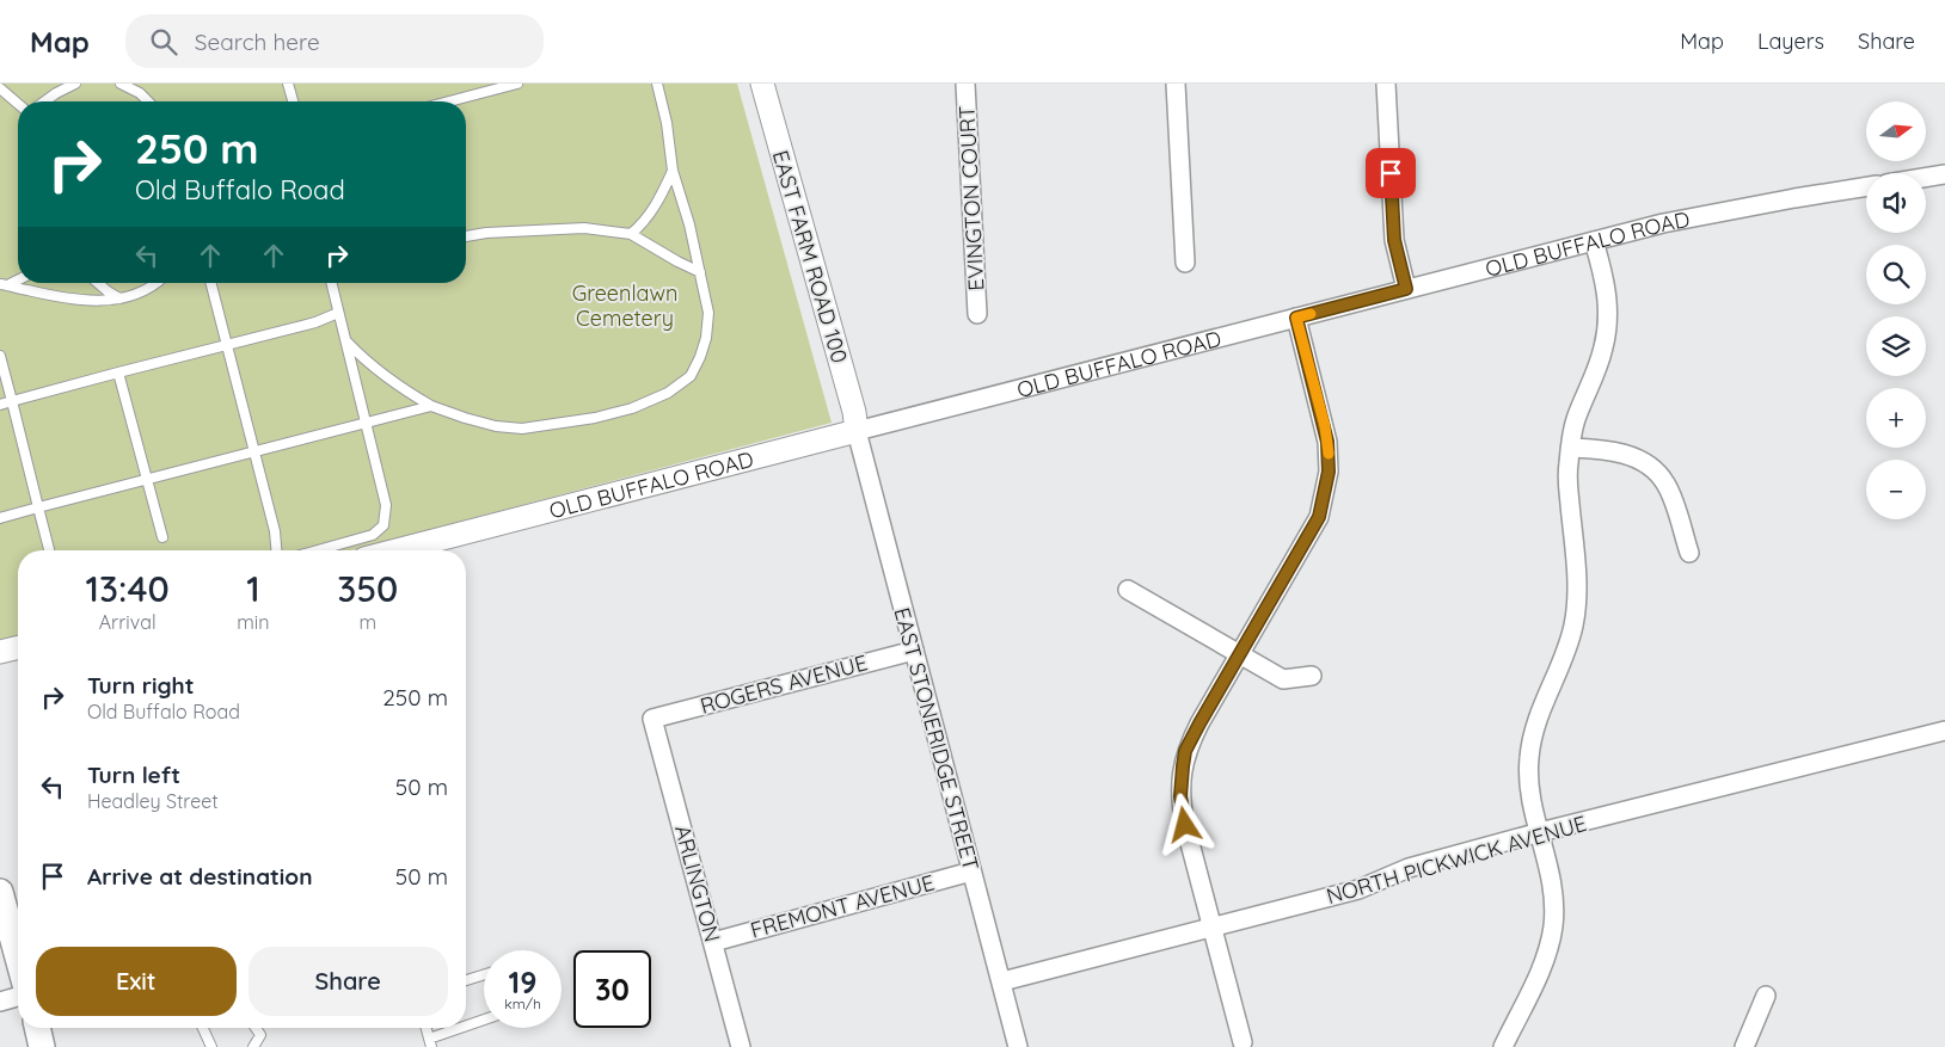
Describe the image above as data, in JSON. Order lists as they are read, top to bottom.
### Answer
{
  "streets": {
    "street": [
      "EVINGTON COURT",
      "OLD BUFFALO ROAD",
      "EAST FARM ROAD 100",
      "ROGERS AVENUE",
      "EAST STONERIDGE STREET",
      "NORTH PICKWICK AVENUE",
      "ARLINGTON",
      "FREMONT AVENUE"
    ]
  },
  "crossings": [
    ["OLD BUFFALO ROAD", "EAST FARM ROAD 100"],
    ["OLD BUFFALO ROAD", "EAST STONERIDGE STREET"],
    ["EAST FARM ROAD 100", "EAST STONERIDGE STREET"],
    ["ROGERS AVENUE", "EAST STONERIDGE STREET"],
    ["ROGERS AVENUE", "ARLINGTON"],
    ["EAST STONERIDGE STREET", "NORTH PICKWICK AVENUE"],
    ["EAST STONERIDGE STREET", "FREMONT AVENUE"],
    ["ARLINGTON", "FREMONT AVENUE"]
  ],
  "parks": ["Greenlawn Cemetery"],
  "north": "right",
  "page": {
    "header": "Map",
    "search": "Search here",
    "nav": ["Map", "Layers", "Share"],
    "map_buttons": ["+", "−"],
    "turn": ["250 m", "Old Buffalo Road"],
    "eta": [
      "13:40",
      "Arrival",
      "1",
      "min",
      "350",
      "m"
    ],
    "list": [
      {
        "name": "Turn right",
        "note": "Old Buffalo Road",
        "value": "250 m"
      },
      {
        "name": "Turn left",
        "note": "Headley Street",
        "value": "50 m"
      },
      {
        "name": "Arrive at destination",
        "value": "50 m"
      }
    ],
    "buttons": ["Exit", "Share"],
    "speed": "19 km/h",
    "limit": "30"
  }
}
